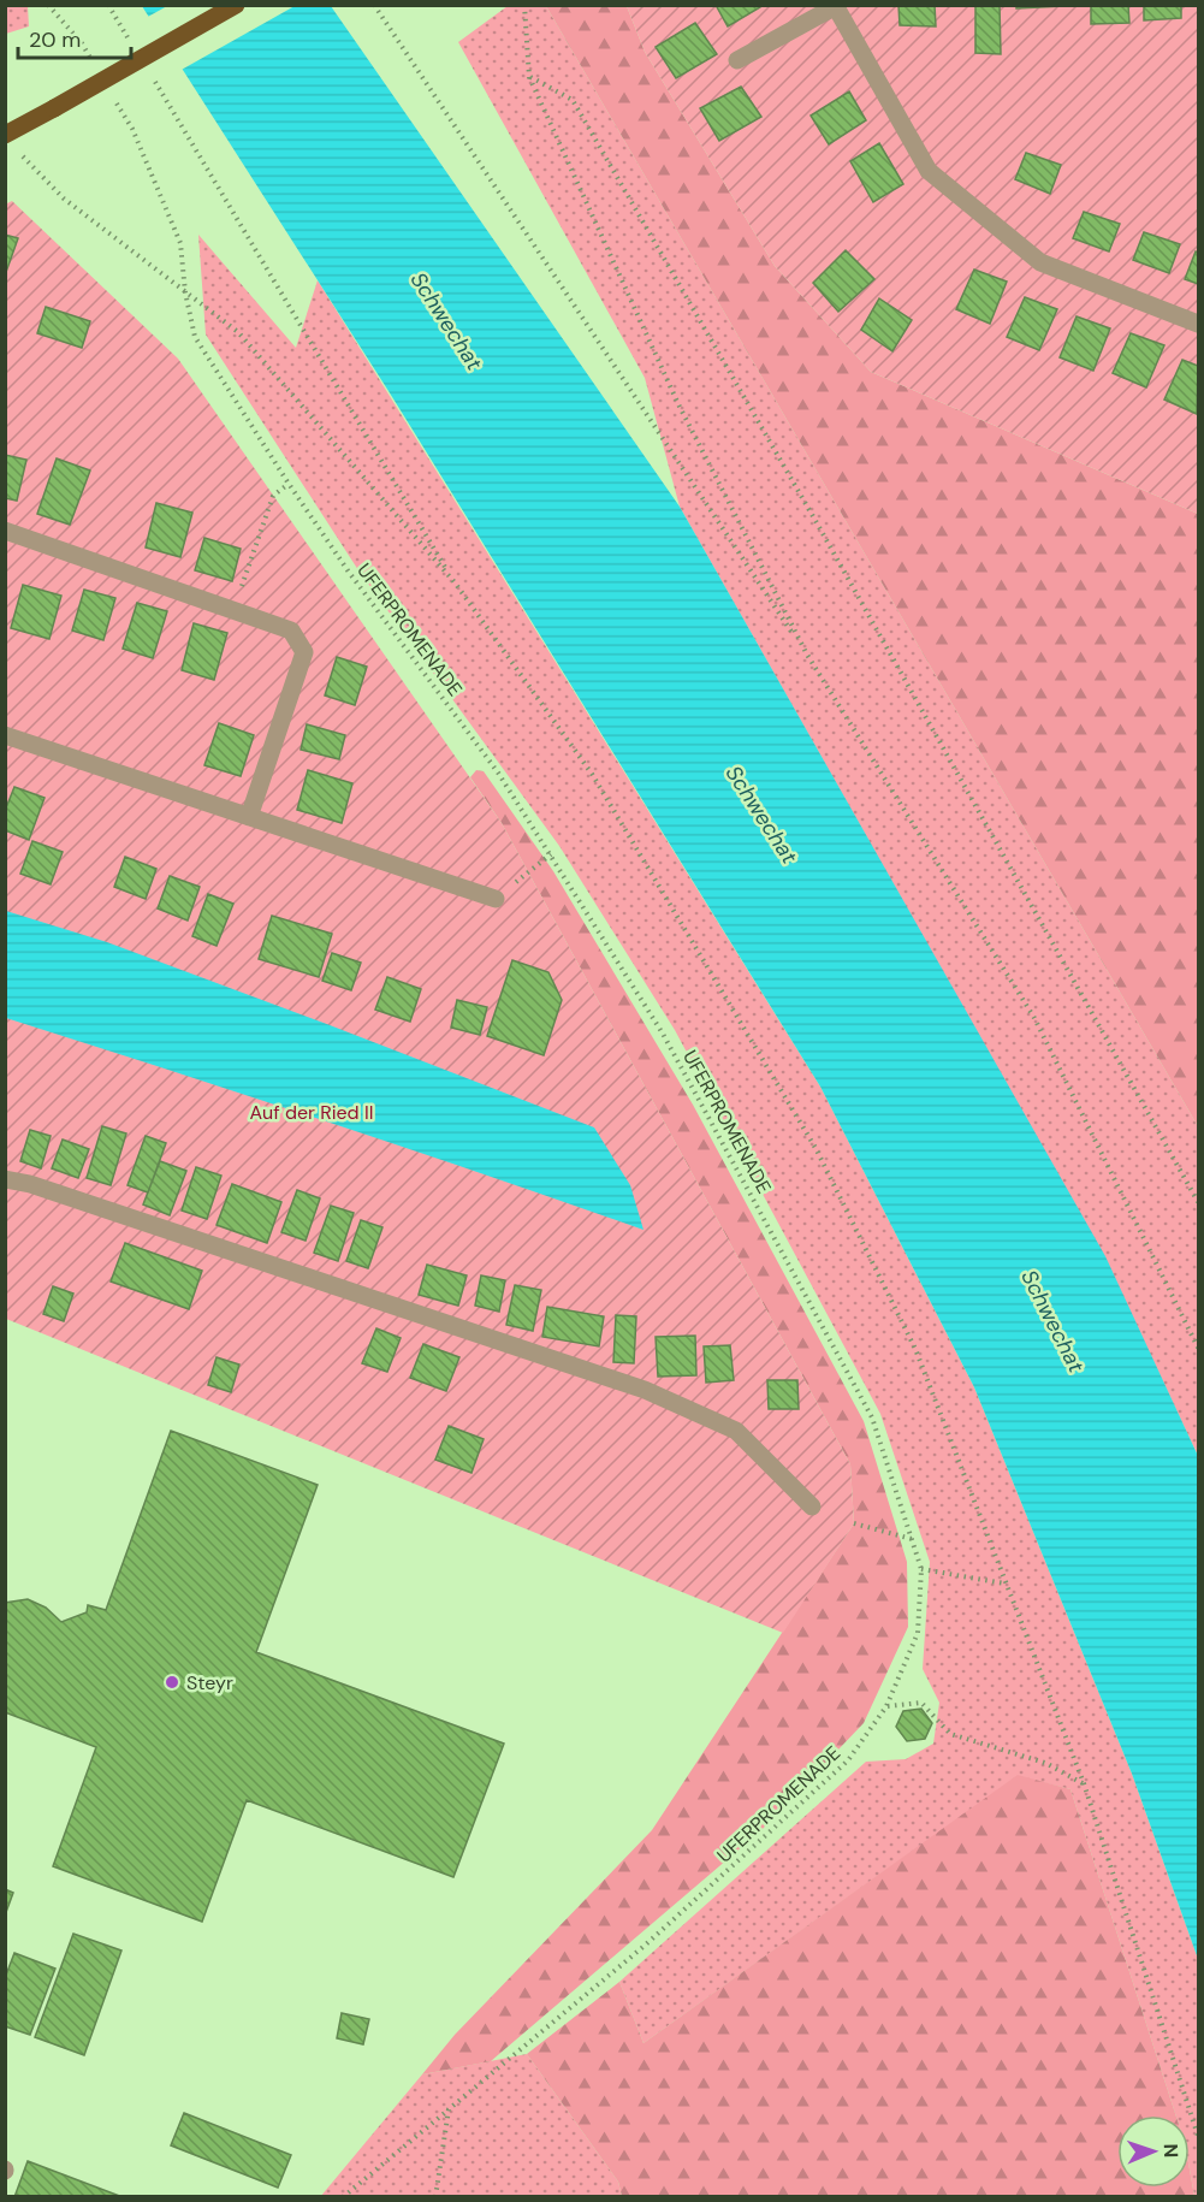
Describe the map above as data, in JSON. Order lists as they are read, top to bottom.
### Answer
{
  "streets": {
    "path": ["UFERPROMENADE"]
  },
  "water": ["Schwechat"],
  "parks": ["Auf der Ried II"],
  "places": ["Steyr"],
  "scale_bar": "20 m",
  "north": "right"
}
